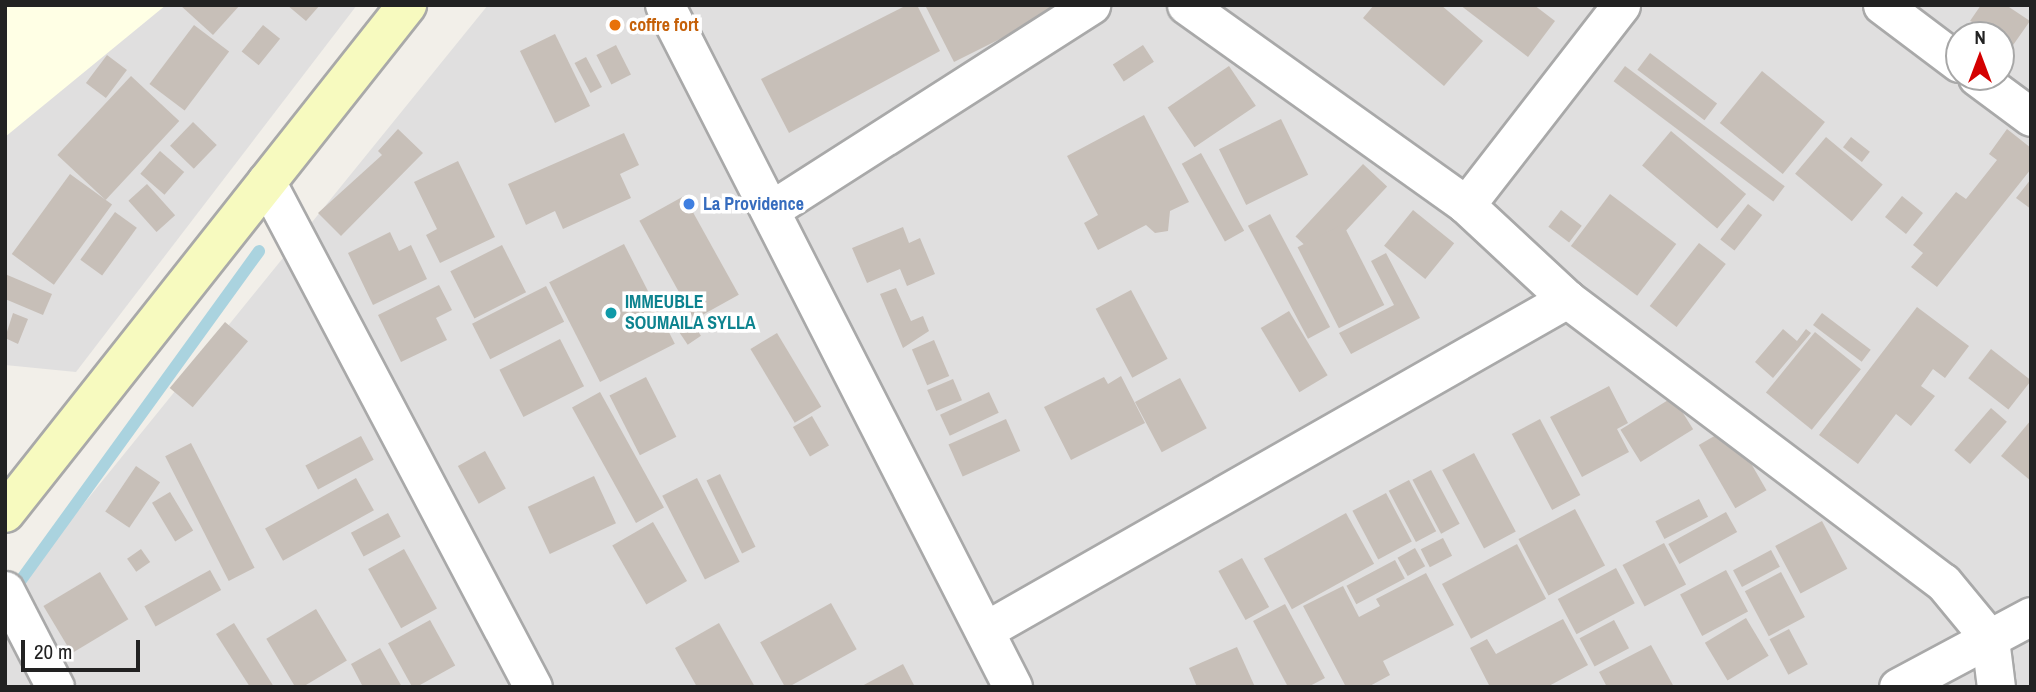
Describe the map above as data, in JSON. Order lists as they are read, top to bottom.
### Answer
{
  "places": ["coffre fort", "La Providence", "IMMEUBLE SOUMAILA SYLLA"],
  "scale_bar": "20 m",
  "north": "top"
}
